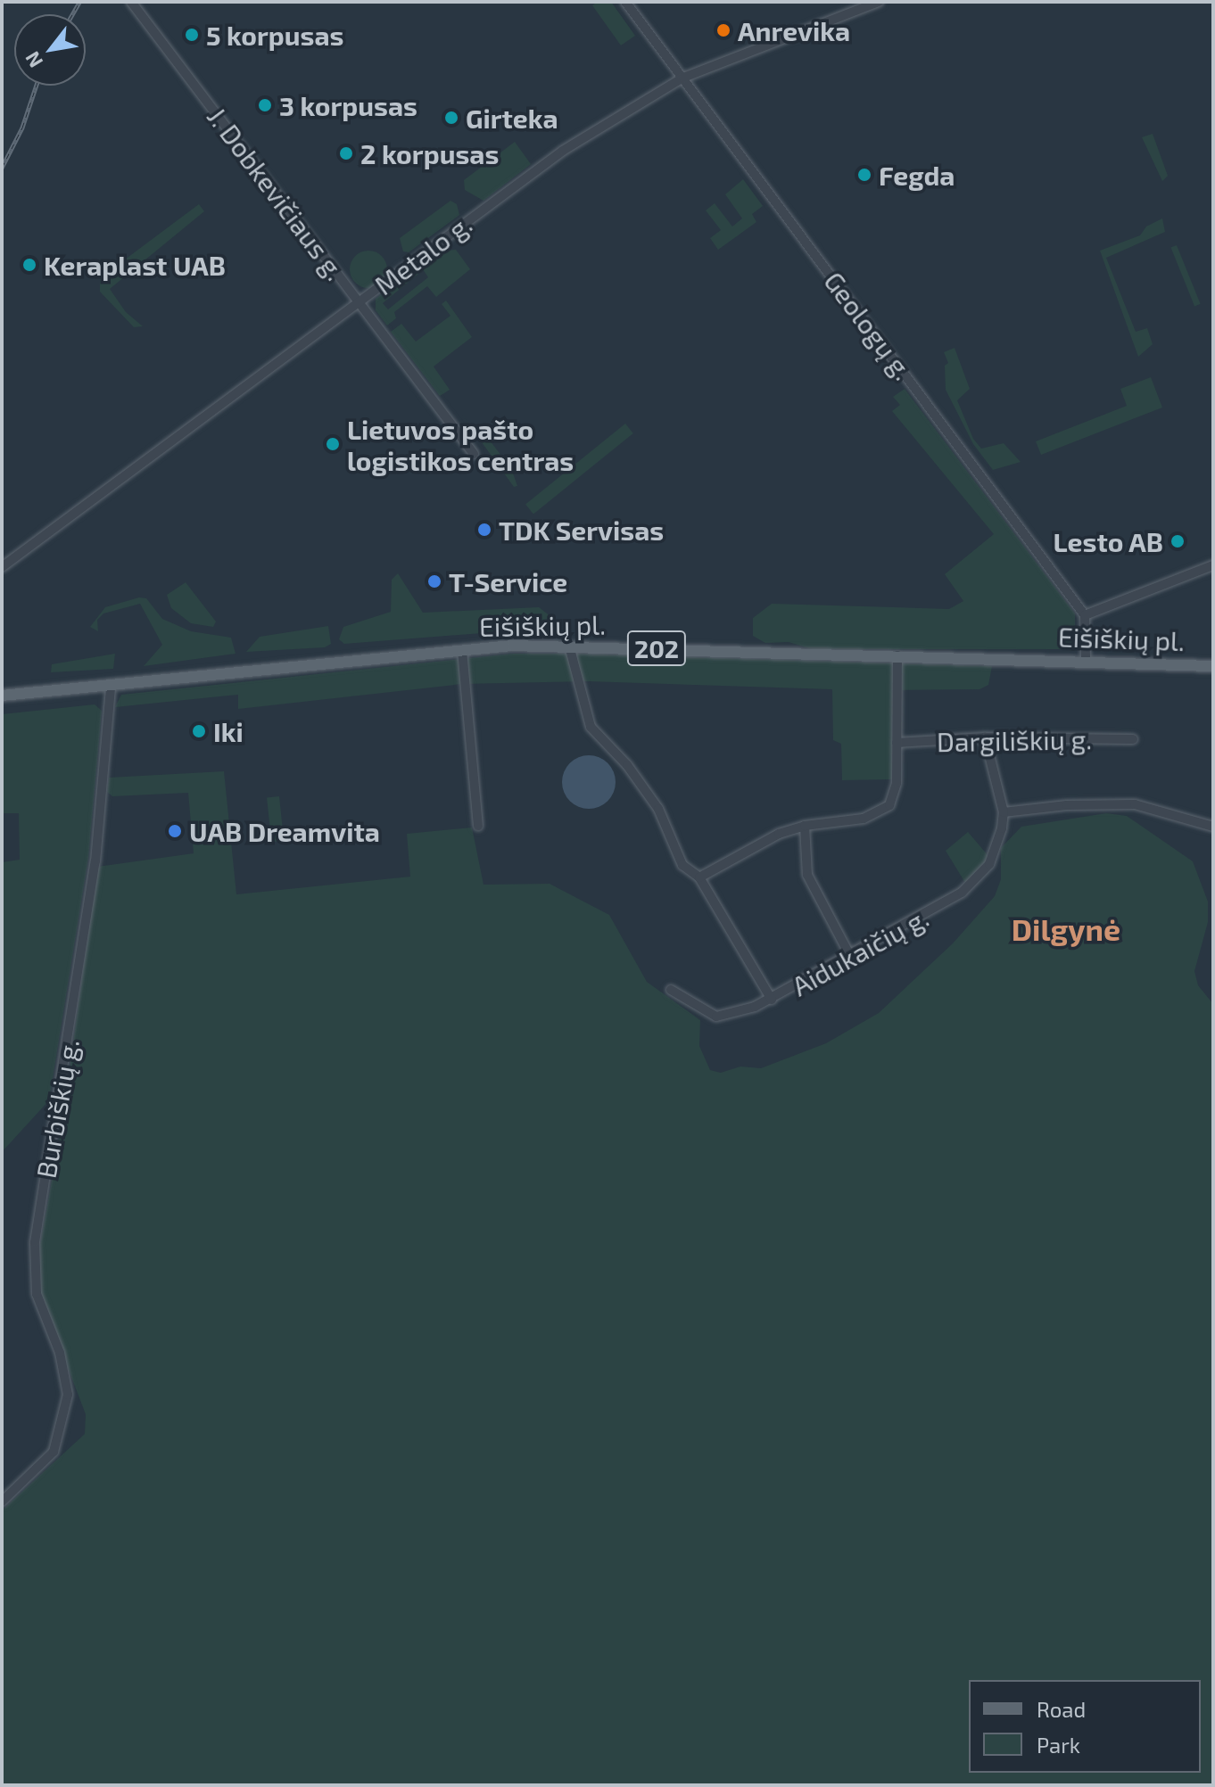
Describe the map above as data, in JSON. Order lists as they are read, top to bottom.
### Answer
{
  "streets": {
    "main road": ["Eišiškių pl.", "202"],
    "street": [
      "J. Dobkevičiaus g.",
      "Metalo g.",
      "Geologų g.",
      "Dargiliškių g.",
      "Aidukaičių g.",
      "Burbiškių g."
    ]
  },
  "crossings": [
    ["J. Dobkevičiaus g.", "Metalo g."],
    ["Metalo g.", "Geologų g."],
    ["Eišiškių pl.", "Burbiškių g."],
    ["Dargiliškių g.", "Aidukaičių g."]
  ],
  "districts": ["Dilgynė"],
  "places": [
    "Anrevika",
    "5 korpusas",
    "3 korpusas",
    "Girteka",
    "2 korpusas",
    "Fegda",
    "Keraplast UAB",
    "Lietuvos pašto logistikos centras",
    "TDK Servisas",
    "Lesto AB",
    "T-Service",
    "Iki",
    "UAB Dreamvita"
  ],
  "legend": ["Road", "Park"],
  "north": "bottom left"
}
